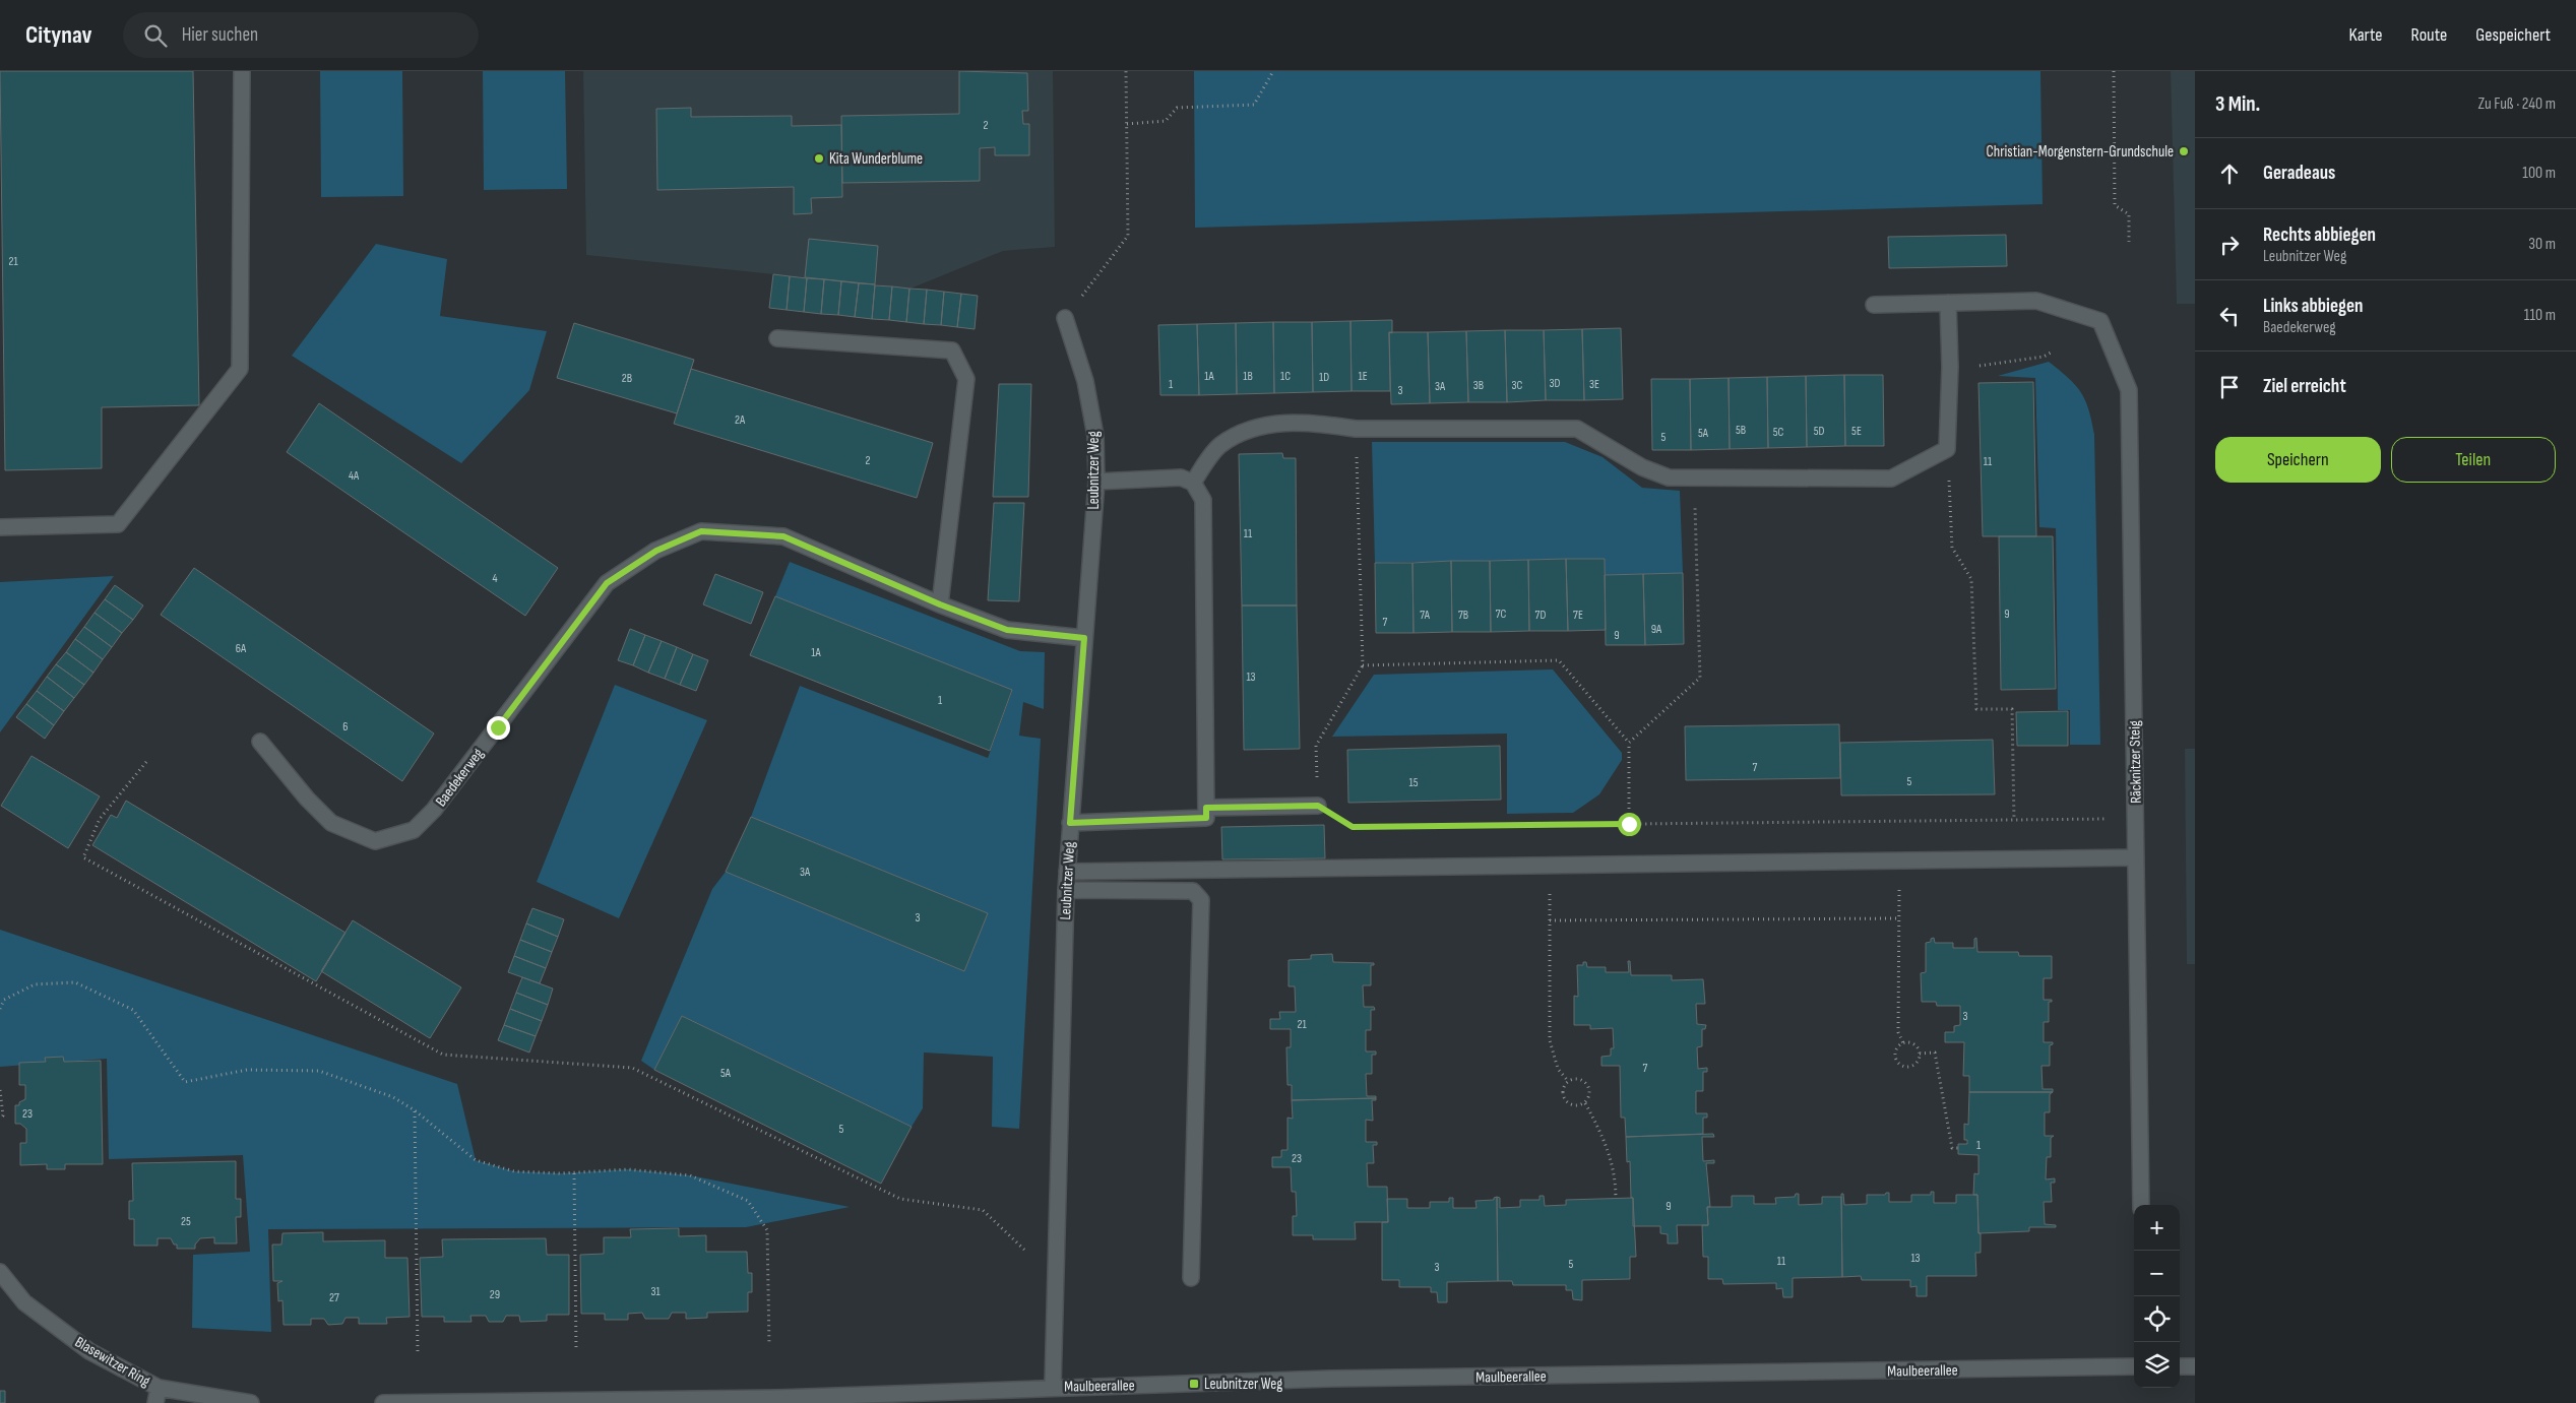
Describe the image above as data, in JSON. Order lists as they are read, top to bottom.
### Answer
{
  "streets": {
    "street": [
      "Leubnitzer Weg",
      "Räcknitzer Steig",
      "Baedekerweg",
      "Blasewitzer Ring",
      "Maulbeerallee"
    ]
  },
  "crossings": [
    ["Leubnitzer Weg", "Baedekerweg"],
    ["Leubnitzer Weg", "Maulbeerallee"]
  ],
  "places": {
    "other": ["Christian-Morgenstern-Grundschule", "Kita Wunderblume"],
    "transit": ["Leubnitzer Weg"]
  },
  "house_numbers": [
    "2",
    "21",
    "1A",
    "1B",
    "1C",
    "1E",
    "1D",
    "2B",
    "3D",
    "1",
    "3E",
    "3B",
    "3C",
    "3A",
    "3",
    "2A",
    "5B",
    "5D",
    "5E",
    "5C",
    "5A",
    "5",
    "2",
    "11",
    "4A",
    "11",
    "4",
    "7C",
    "9",
    "7A",
    "7B",
    "7D",
    "7E",
    "7",
    "9A",
    "9",
    "6A",
    "1A",
    "13",
    "1",
    "6",
    "7",
    "5",
    "15",
    "3A",
    "3",
    "3",
    "21",
    "7",
    "5A",
    "23",
    "5",
    "1",
    "23",
    "9",
    "25",
    "13",
    "11",
    "5",
    "3",
    "31",
    "29",
    "27"
  ],
  "page": {
    "header": "Citynav",
    "search": "Hier suchen",
    "nav": ["Karte", "Route", "Gespeichert"],
    "heading": ["3 Min.", "Zu Fuß · 240 m"],
    "list": [
      ["Geradeaus", "100 m"],
      ["Rechts abbiegen", "Leubnitzer Weg", "30 m"],
      ["Links abbiegen", "Baedekerweg", "110 m"],
      "Ziel erreicht"
    ],
    "buttons": ["Speichern", "Teilen"],
    "map_buttons": ["+", "−"]
  }
}
